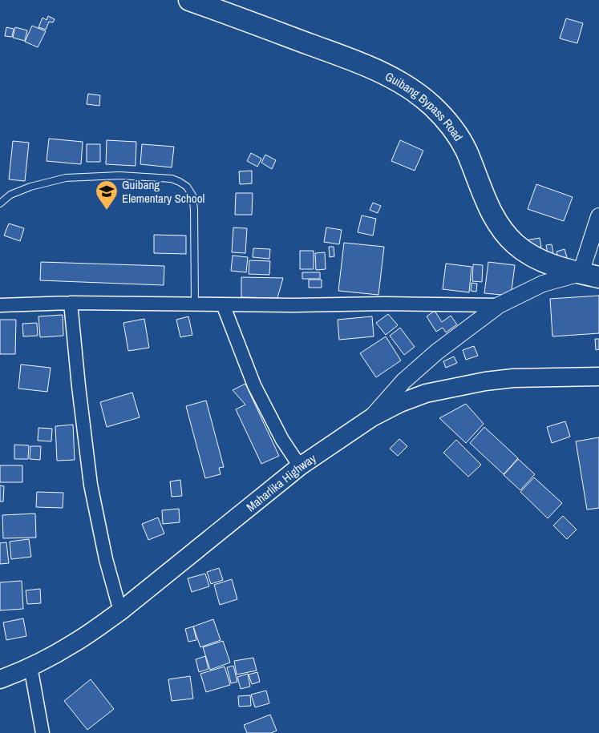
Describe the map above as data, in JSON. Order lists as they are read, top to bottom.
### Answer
{
  "streets": {
    "highway": ["Guibang Bypass Road"],
    "main road": ["Maharlika Highway"]
  },
  "places": {
    "school or university": ["Guibang Elementary School"]
  }
}
